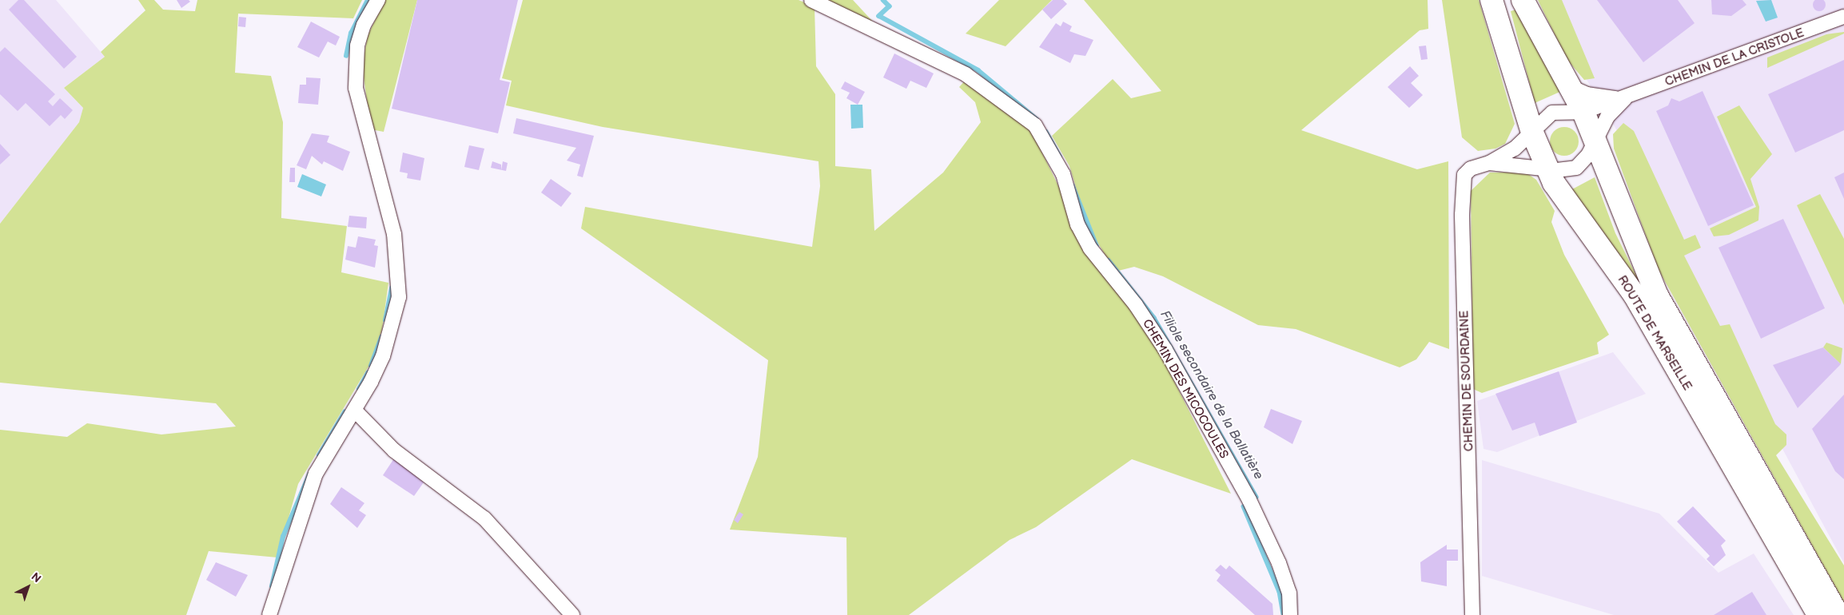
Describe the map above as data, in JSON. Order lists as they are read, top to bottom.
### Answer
{
  "streets": {
    "main road": ["ROUTE DE MARSEILLE"],
    "street": ["CHEMIN DE LA CRISTOLE", "CHEMIN DE SOURDAINE", "CHEMIN DES MICOCOULES"]
  },
  "crossings": [
    ["CHEMIN DE LA CRISTOLE", "ROUTE DE MARSEILLE"],
    ["CHEMIN DE LA CRISTOLE", "CHEMIN DE SOURDAINE"],
    ["ROUTE DE MARSEILLE", "CHEMIN DE SOURDAINE"]
  ],
  "water": ["Filiole secondaire de la Ballatière"],
  "north": "top right"
}
